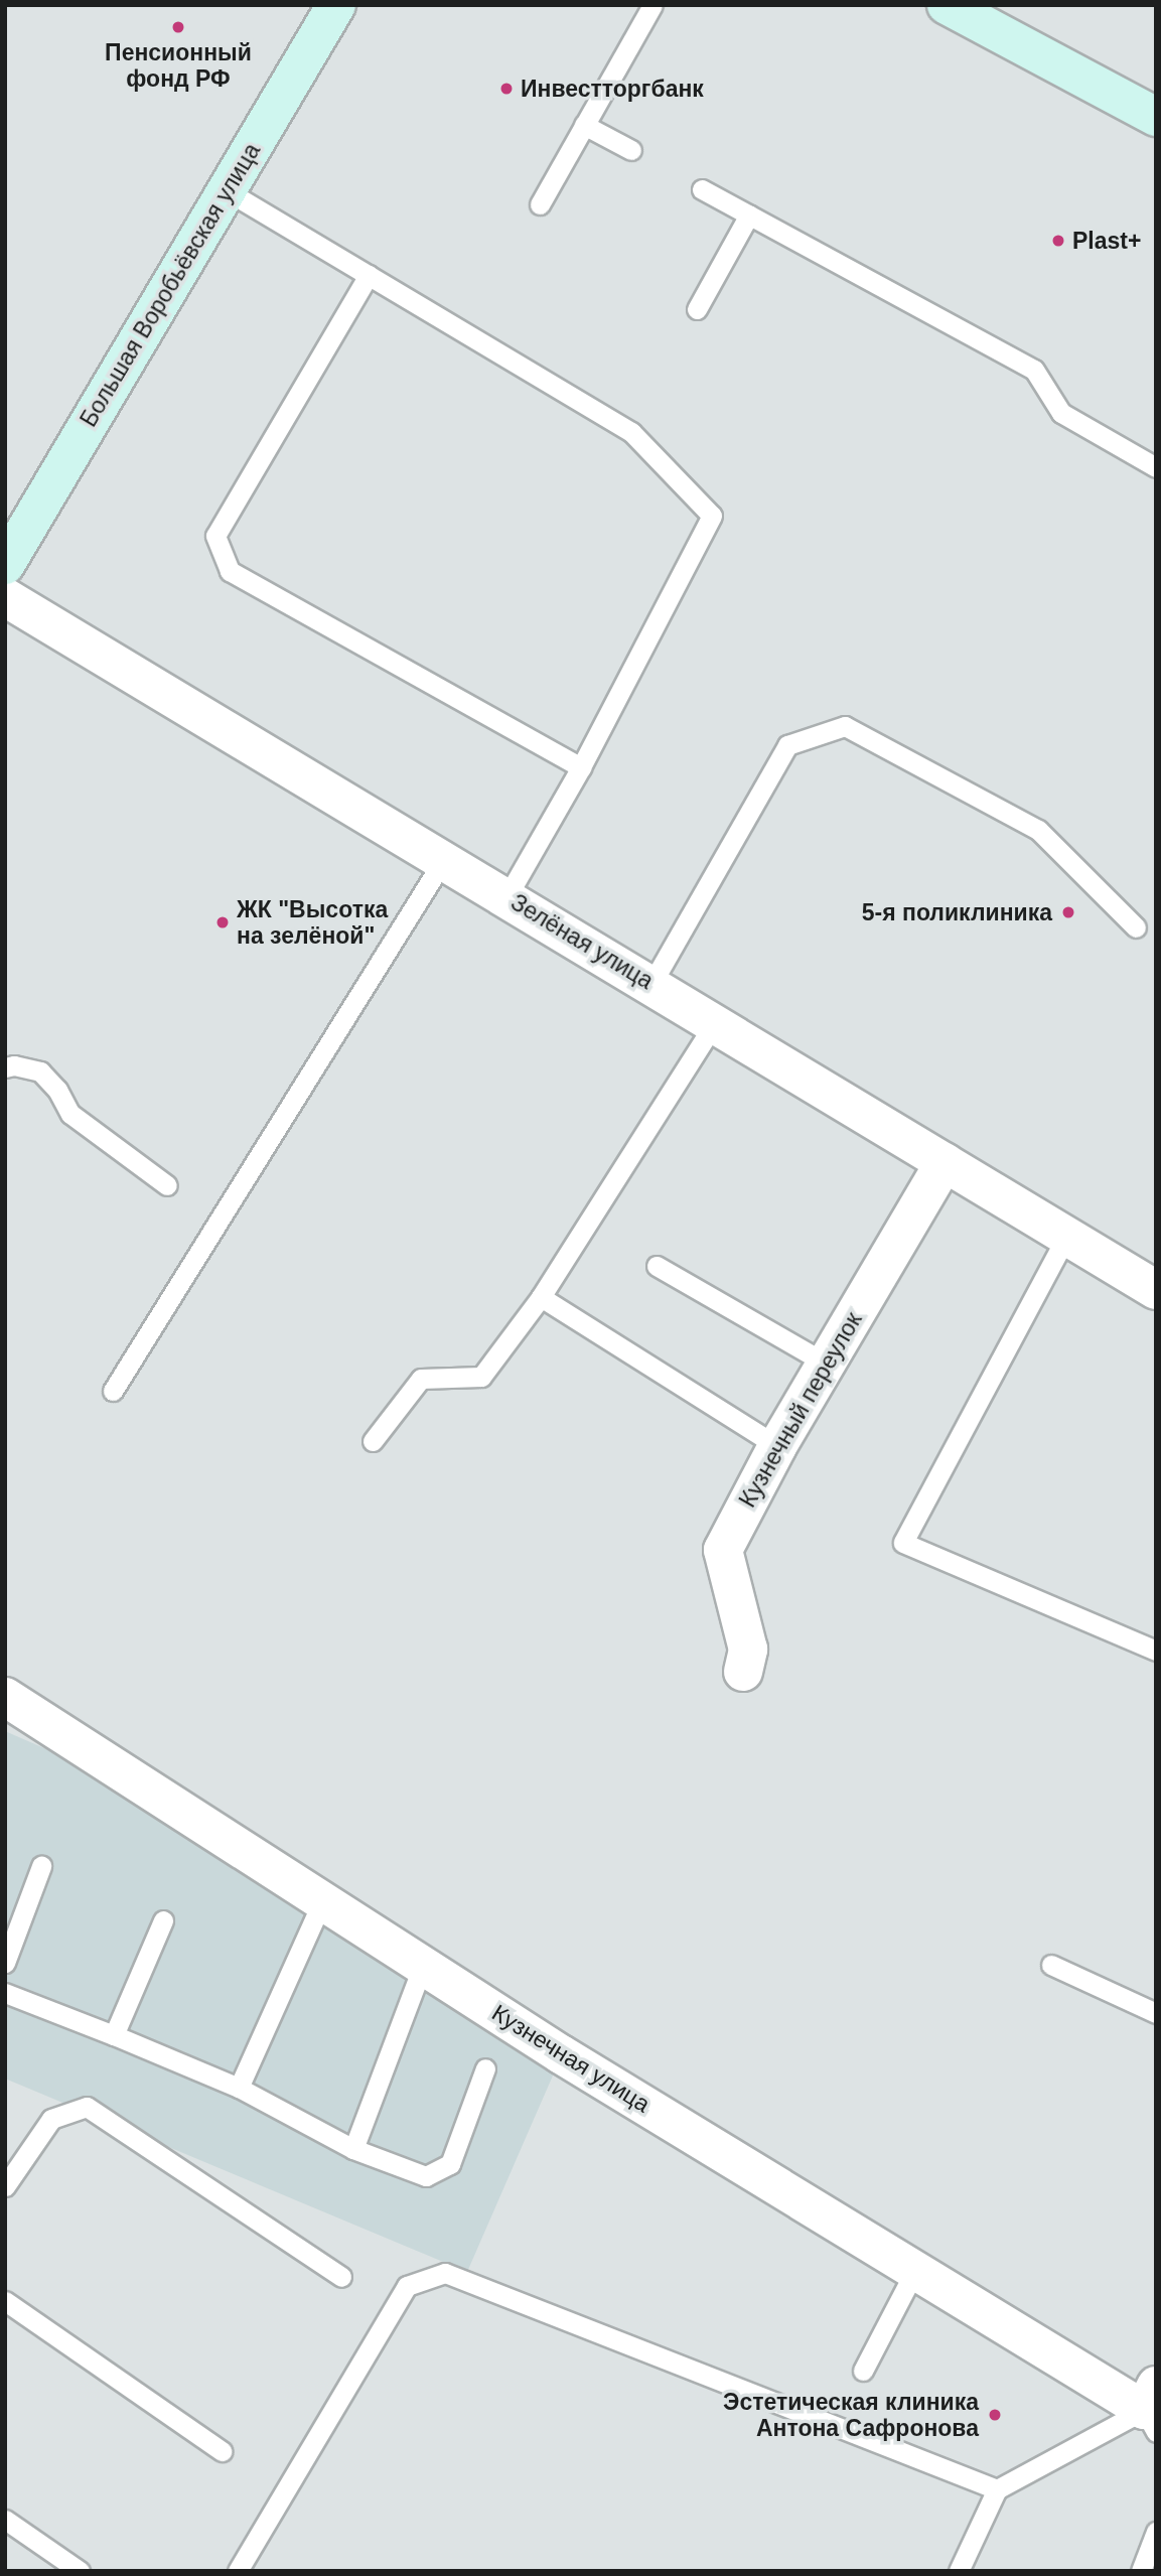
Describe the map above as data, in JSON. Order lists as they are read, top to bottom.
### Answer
{
  "streets": {
    "main road": ["Большая Воробьёвская улица"],
    "street": ["Зелёная улица", "Кузнечный переулок", "Кузнечная улица"]
  },
  "crossings": [
    ["Зелёная улица", "Кузнечный переулок"]
  ],
  "places": [
    "Пенсионный фонд РФ",
    "Инвестторгбанк",
    "Plast+",
    "5-я поликлиника",
    "ЖК \"Высотка на зелёной\"",
    "Эстетическая клиника Антона Сафронова"
  ]
}
